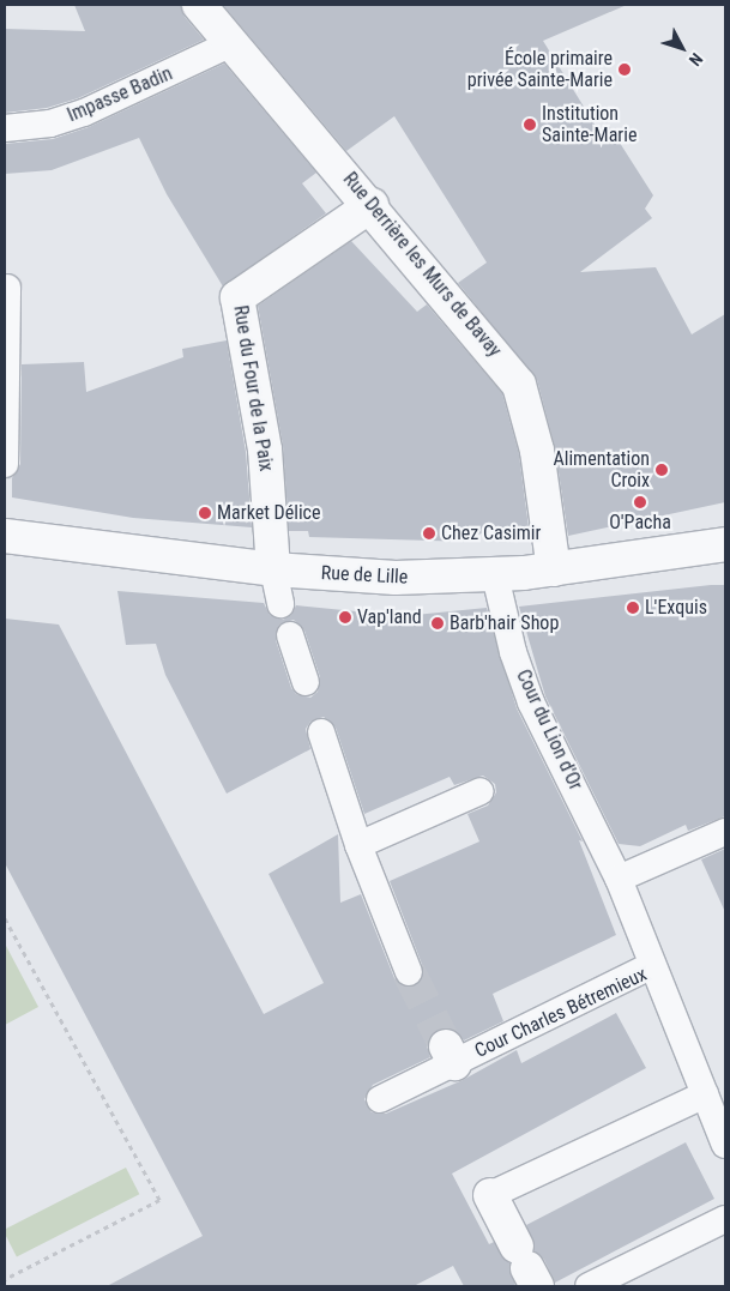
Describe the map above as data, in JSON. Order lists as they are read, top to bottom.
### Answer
{
  "streets": {
    "street": ["Rue Derrière les Murs de Bavay", "Rue du Four de la Paix", "Rue de Lille"],
    "lane": ["Impasse Badin", "Cour du Lion d'Or", "Cour Charles Bétremieux"]
  },
  "crossings": [
    ["Impasse Badin", "Rue Derrière les Murs de Bavay"],
    ["Rue Derrière les Murs de Bavay", "Rue du Four de la Paix"],
    ["Rue Derrière les Murs de Bavay", "Rue de Lille"],
    ["Rue du Four de la Paix", "Rue de Lille"],
    ["Rue de Lille", "Cour du Lion d'Or"],
    ["Cour du Lion d'Or", "Cour Charles Bétremieux"]
  ],
  "places": [
    "École primaire privée Sainte-Marie",
    "Institution Sainte-Marie",
    "Alimentation Croix",
    "O'Pacha",
    "Market Délice",
    "Chez Casimir",
    "L'Exquis",
    "Vap'land",
    "Barb'hair Shop"
  ],
  "north": "bottom right"
}
